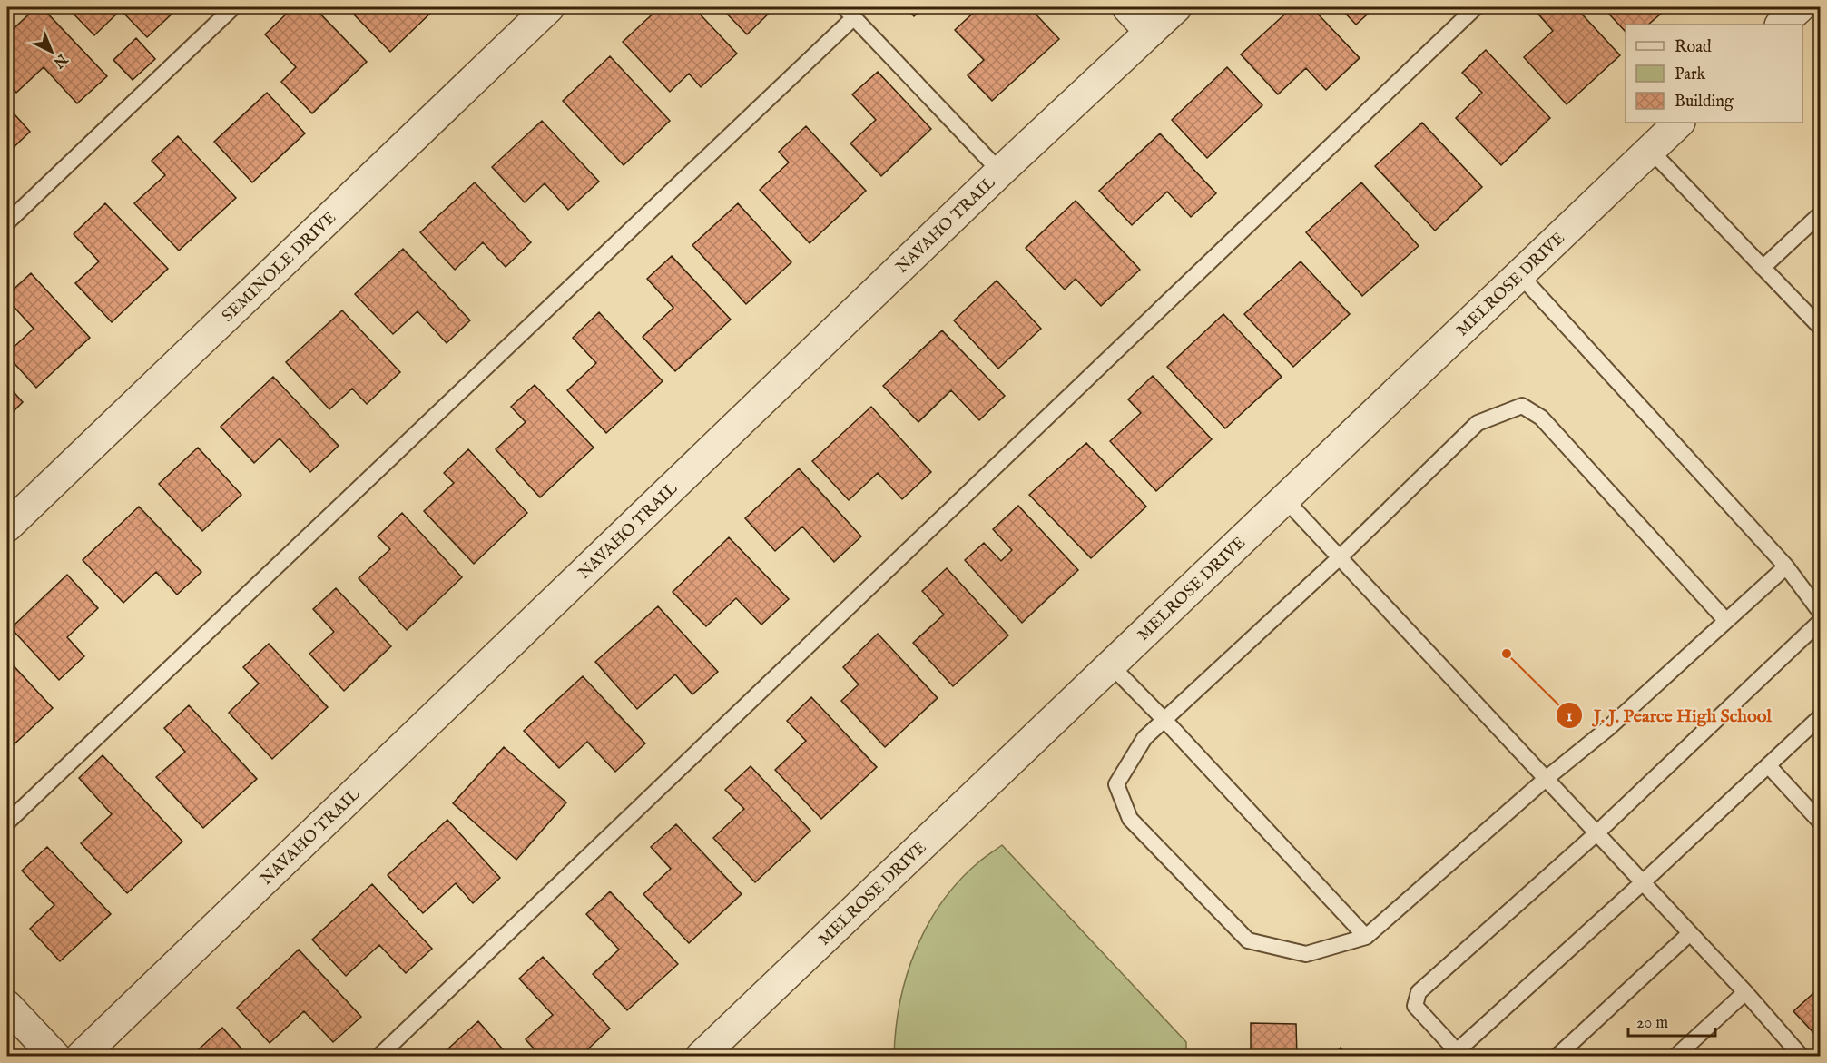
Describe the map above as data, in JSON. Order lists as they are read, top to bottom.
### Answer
{
  "streets": {
    "street": ["NAVAHO TRAIL", "SEMINOLE DRIVE", "MELROSE DRIVE"]
  },
  "places": ["J. J. Pearce High School"],
  "legend": ["Road", "Park", "Building"],
  "scale_bar": "20 m",
  "north": "bottom right"
}
